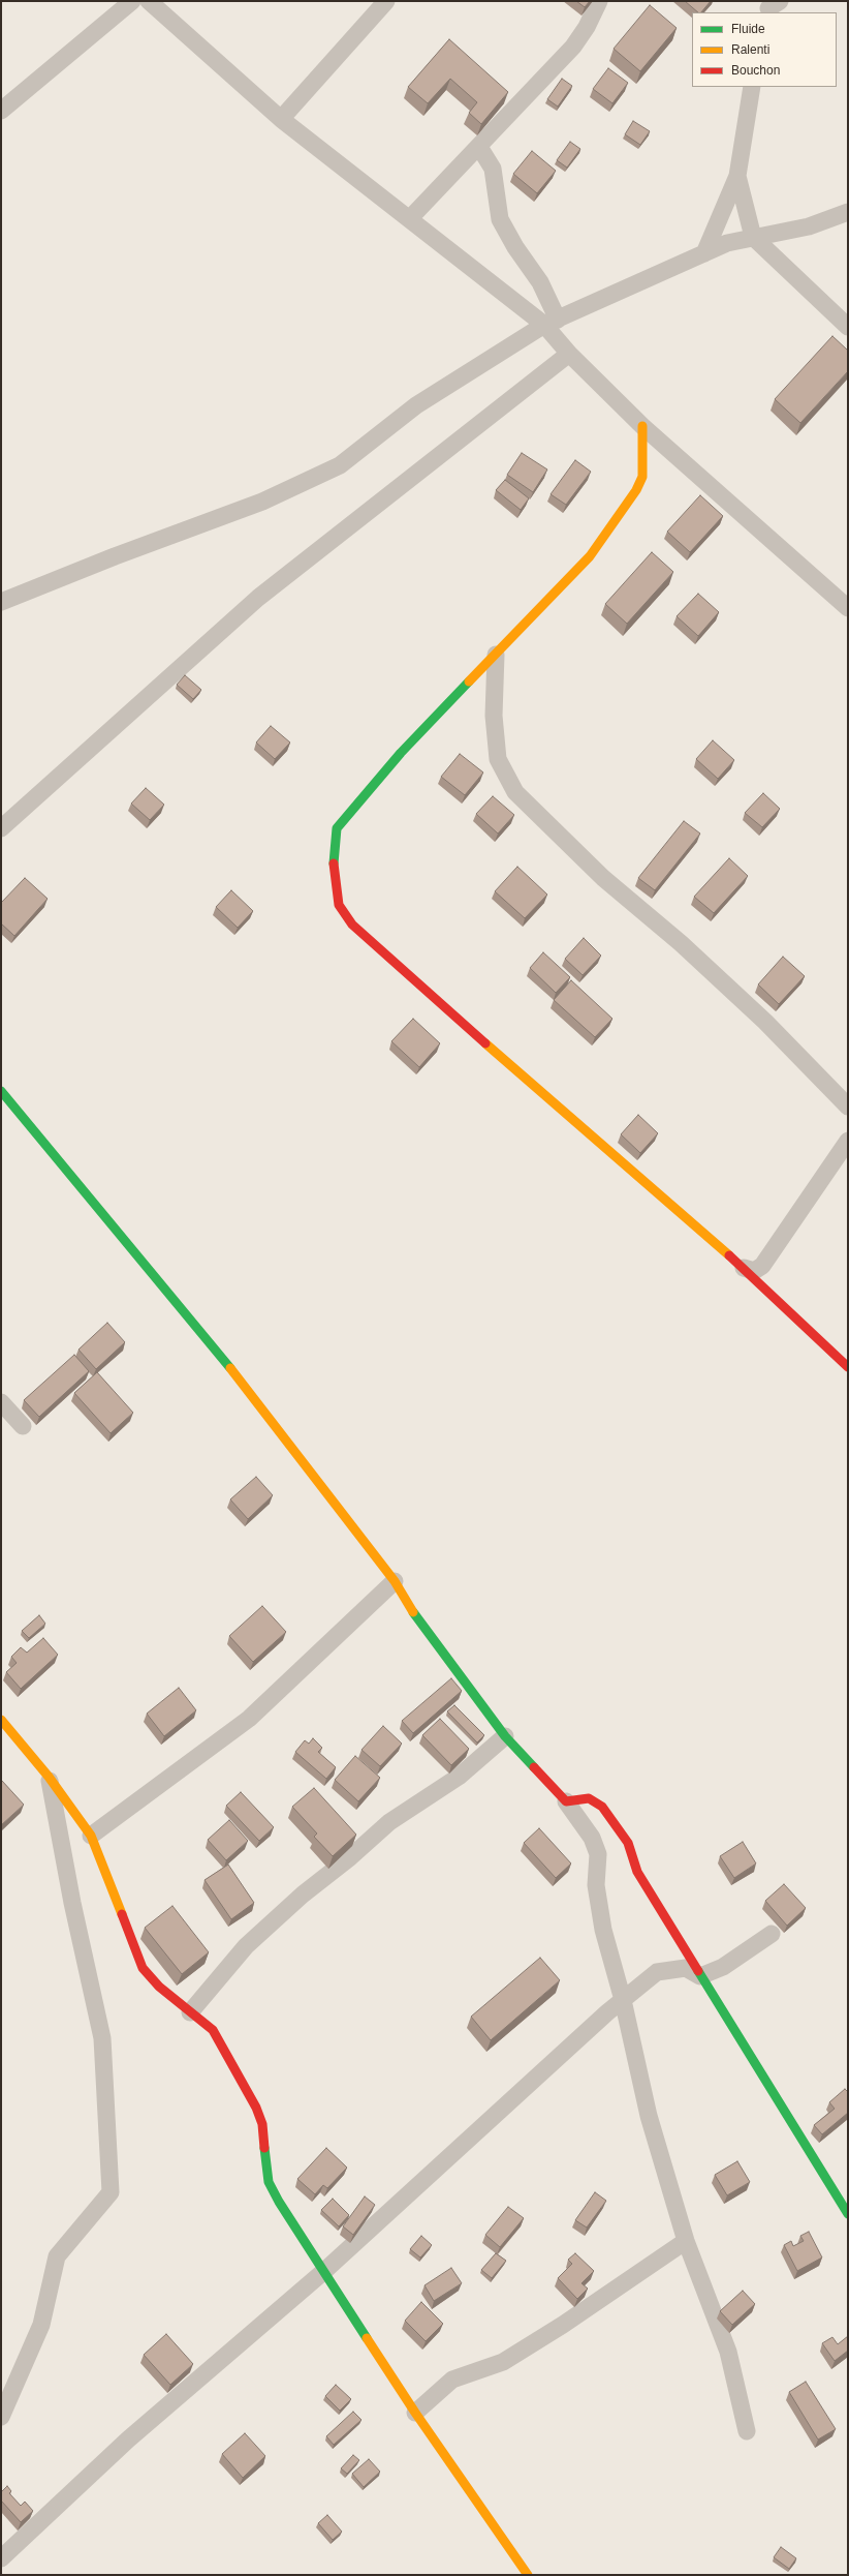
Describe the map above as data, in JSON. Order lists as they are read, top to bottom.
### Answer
{
  "legend": ["Fluide", "Ralenti", "Bouchon"]
}
